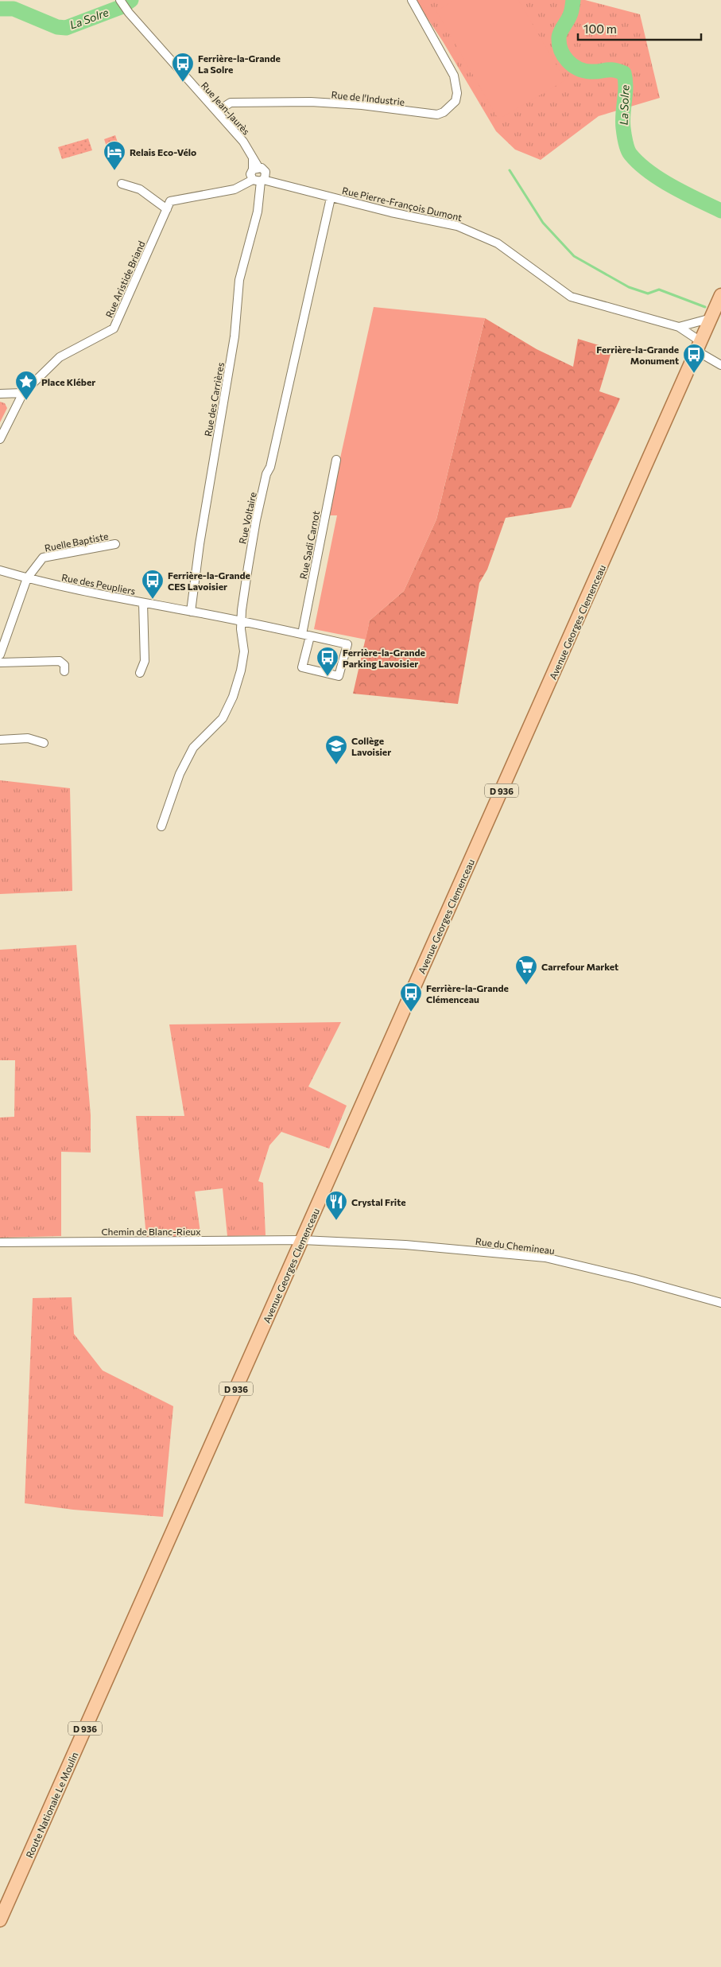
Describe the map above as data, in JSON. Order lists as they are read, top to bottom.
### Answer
{
  "streets": {
    "main road": ["Avenue Georges Clemenceau", "D 936", "Route Nationale Le Moulin"],
    "street": [
      "Rue de l'Industrie",
      "Rue Jean-Jaurès",
      "Rue Pierre-François Dumont",
      "Rue Aristide Briand",
      "Rue des Carrières",
      "Rue Voltaire",
      "Ruelle Baptiste",
      "Rue Sadi Carnot",
      "Rue des Peupliers",
      "Chemin de Blanc-Rieux",
      "Rue du Chemineau"
    ]
  },
  "crossings": [
    ["Rue de l'Industrie", "Rue Jean-Jaurès"],
    ["Rue Jean-Jaurès", "Rue Pierre-François Dumont"],
    ["Rue Jean-Jaurès", "Rue des Carrières"],
    ["Rue Pierre-François Dumont", "Rue des Carrières"],
    ["Rue Pierre-François Dumont", "Rue Voltaire"],
    ["Rue Pierre-François Dumont", "Avenue Georges Clemenceau"],
    ["Rue des Carrières", "Rue des Peupliers"],
    ["Rue Voltaire", "Rue des Peupliers"],
    ["Ruelle Baptiste", "Rue des Peupliers"],
    ["Rue Sadi Carnot", "Rue des Peupliers"],
    ["Avenue Georges Clemenceau", "Chemin de Blanc-Rieux"],
    ["Avenue Georges Clemenceau", "Rue du Chemineau"],
    ["Avenue Georges Clemenceau", "Route Nationale Le Moulin"],
    ["Chemin de Blanc-Rieux", "Rue du Chemineau"]
  ],
  "water": ["La Solre"],
  "places": {
    "bus stop": [
      "Ferrière-la-Grande La Solre",
      "Ferrière-la-Grande Monument",
      "Ferrière-la-Grande CES Lavoisier",
      "Ferrière-la-Grande Parking Lavoisier",
      "Ferrière-la-Grande Clémenceau"
    ],
    "hotel": ["Relais Eco-Vélo"],
    "place": ["Place Kléber"],
    "school or university": ["Collège Lavoisier"],
    "supermarket": ["Carrefour Market"],
    "restaurant": ["Crystal Frite"]
  },
  "scale_bar": "100 m"
}
